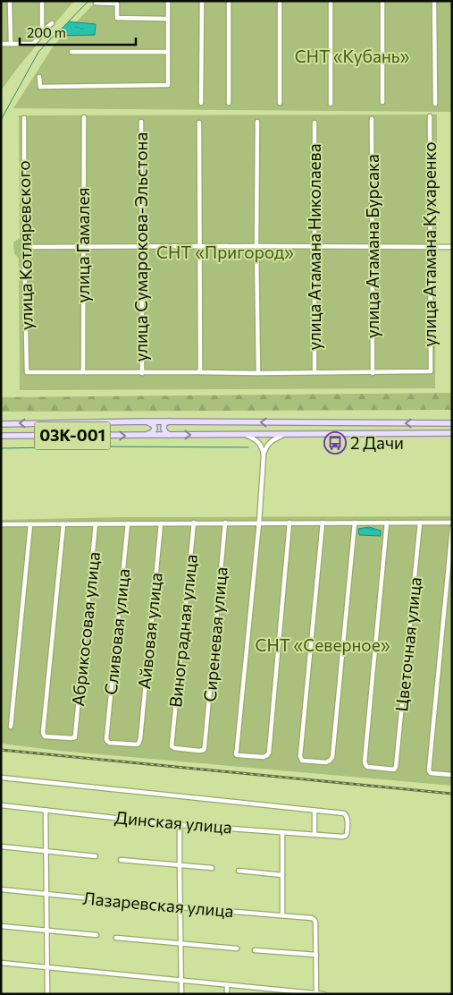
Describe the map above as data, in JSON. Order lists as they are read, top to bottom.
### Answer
{
  "streets": {
    "main road": ["03К-001"],
    "street": [
      "улица Атамана Кухаренко",
      "улица Котляревского",
      "улица Гамалея",
      "улица Атамана Бурсака",
      "улица Сумарокова-Эльстона",
      "улица Атамана Николаева",
      "Абрикосовая улица",
      "Айвовая улица",
      "Виноградная улица",
      "Сливовая улица",
      "Сиреневая улица",
      "Цветочная улица",
      "Динская улица",
      "Лазаревская улица"
    ]
  },
  "crossings": [
    ["улица Атамана Кухаренко", "улица Атамана Бурсака"],
    ["улица Котляревского", "улица Гамалея"],
    ["Айвовая улица", "Сливовая улица"],
    ["Виноградная улица", "Сиреневая улица"]
  ],
  "parks": ["СНТ «Кубань»", "СНТ «Пригород»", "СНТ «Северное»"],
  "places": {
    "bus stop": ["2 Дачи"]
  },
  "scale_bar": "200 m"
}
